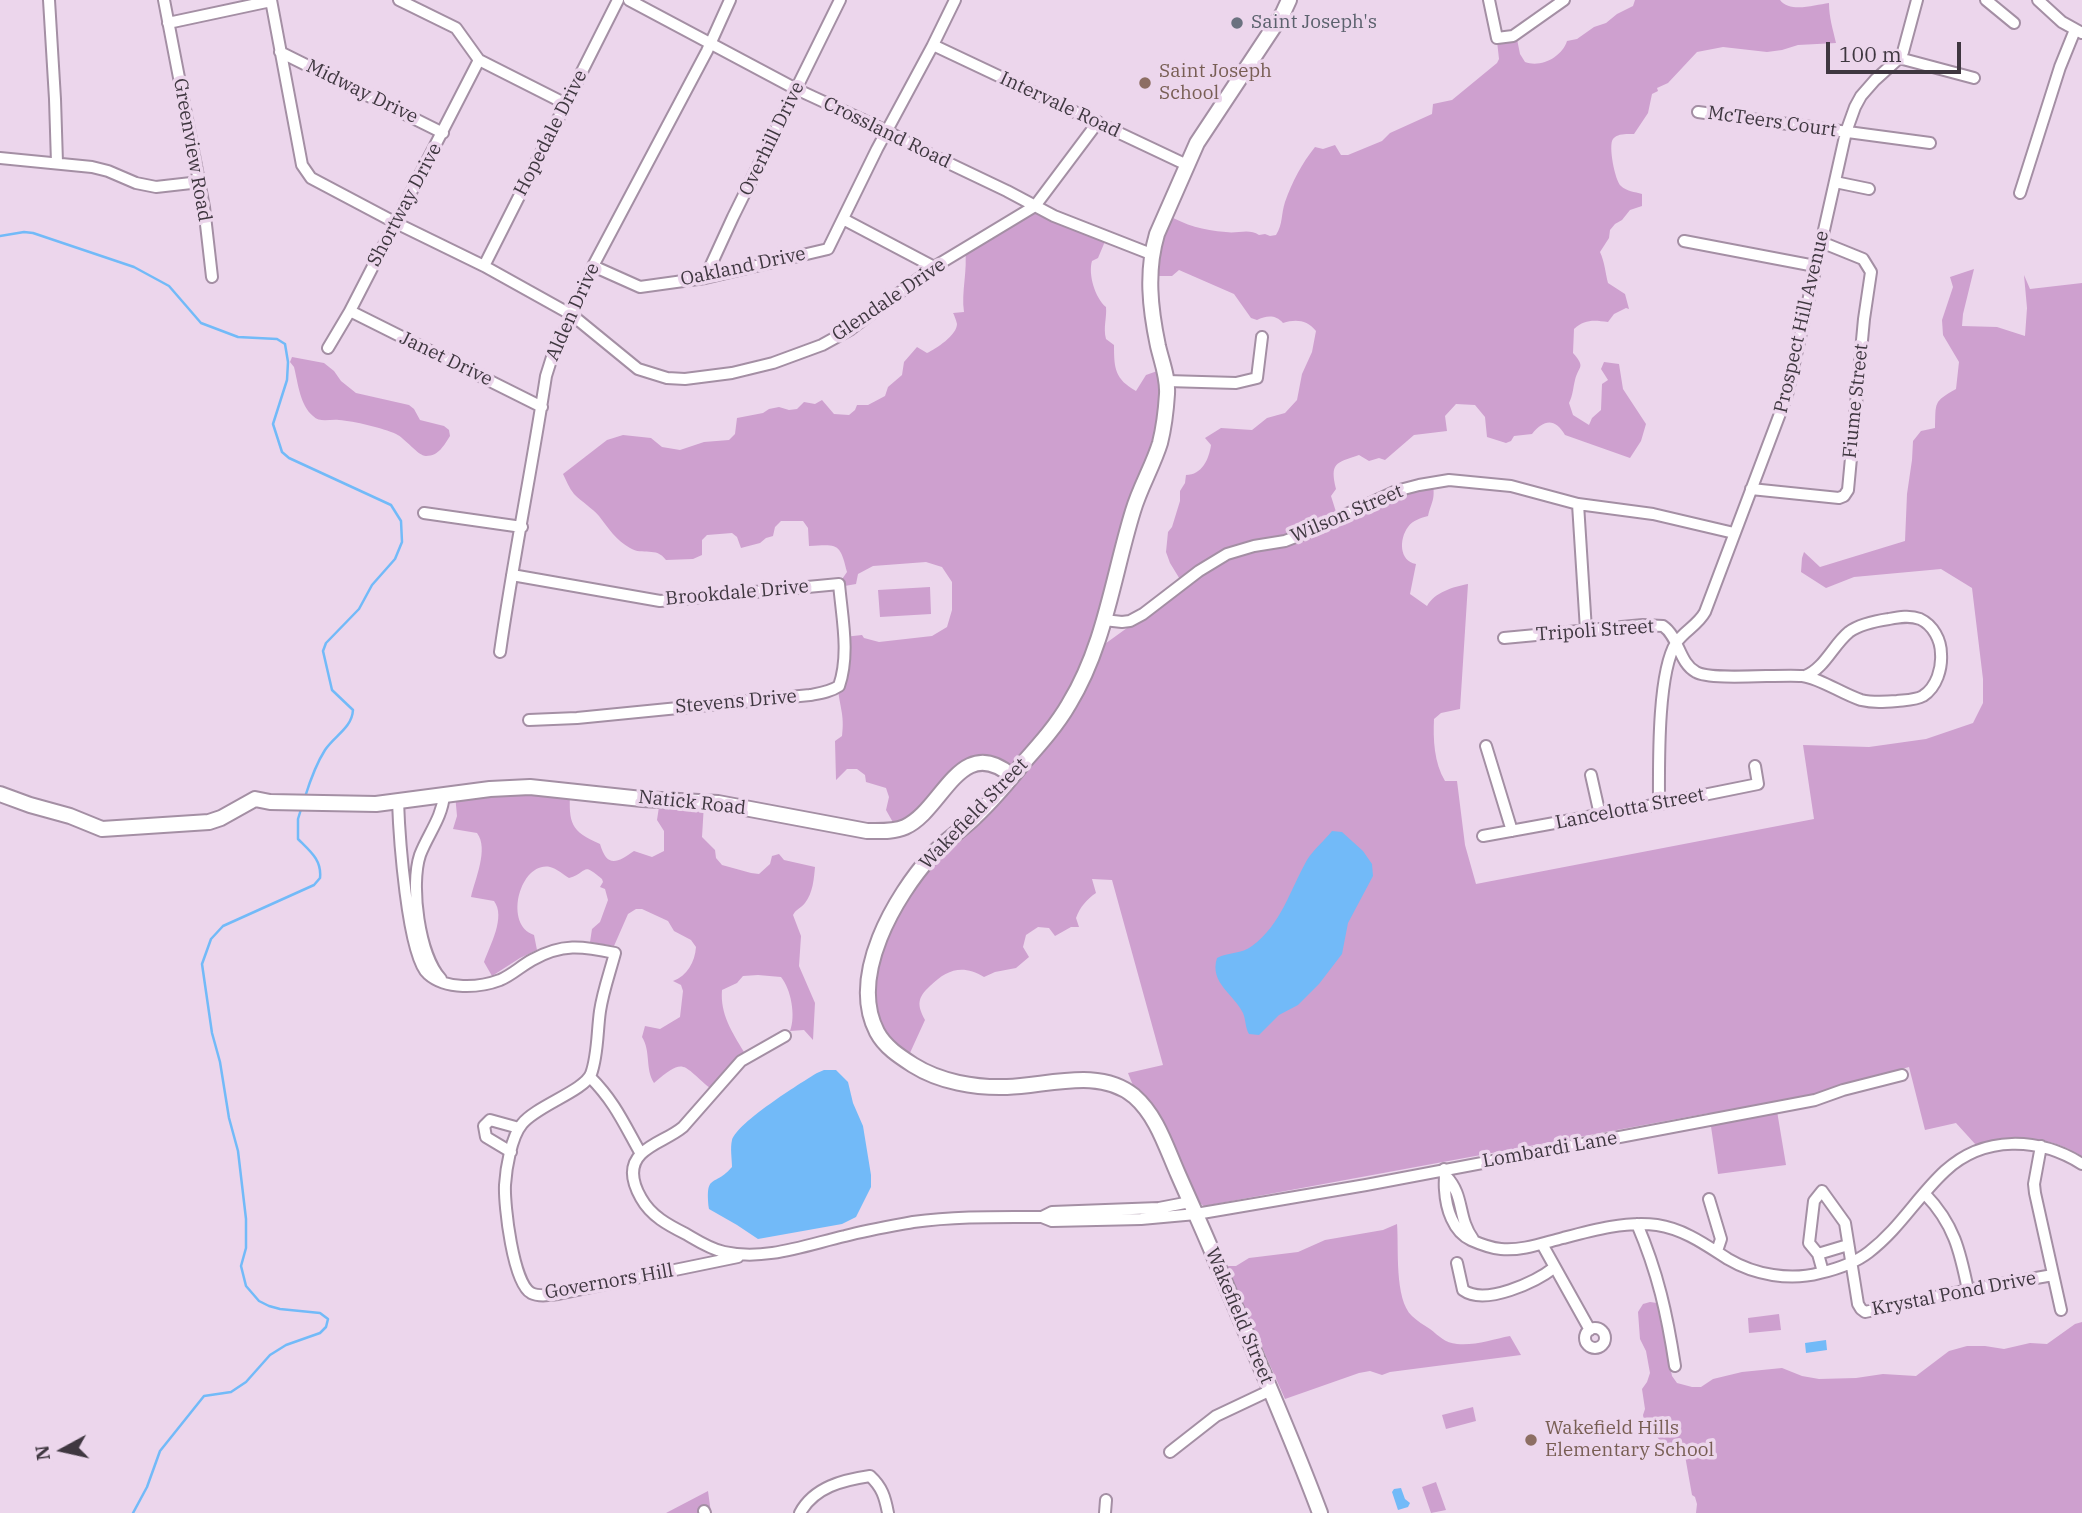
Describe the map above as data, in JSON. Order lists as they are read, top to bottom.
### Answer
{
  "streets": {
    "street": [
      "Midway Drive",
      "Intervale Road",
      "McTeers Court",
      "Hopedale Drive",
      "Crossland Road",
      "Overhill Drive",
      "Greenview Road",
      "Shortway Drive",
      "Oakland Drive",
      "Glendale Drive",
      "Alden Drive",
      "Prospect Hill Avenue",
      "Janet Drive",
      "Fiume Street",
      "Wilson Street",
      "Brookdale Drive",
      "Tripoli Street",
      "Stevens Drive",
      "Natick Road",
      "Lancelotta Street",
      "Wakefield Street",
      "Lombardi Lane",
      "Governors Hill",
      "Krystal Pond Drive"
    ]
  },
  "crossings": [
    ["Midway Drive", "Shortway Drive"],
    ["Midway Drive", "Glendale Drive"],
    ["Intervale Road", "Oakland Drive"],
    ["Intervale Road", "Glendale Drive"],
    ["Intervale Road", "Wakefield Street"],
    ["McTeers Court", "Prospect Hill Avenue"],
    ["Hopedale Drive", "Glendale Drive"],
    ["Crossland Road", "Overhill Drive"],
    ["Crossland Road", "Oakland Drive"],
    ["Crossland Road", "Glendale Drive"],
    ["Crossland Road", "Alden Drive"],
    ["Crossland Road", "Wakefield Street"],
    ["Overhill Drive", "Oakland Drive"],
    ["Shortway Drive", "Glendale Drive"],
    ["Shortway Drive", "Janet Drive"],
    ["Oakland Drive", "Alden Drive"],
    ["Glendale Drive", "Alden Drive"],
    ["Alden Drive", "Janet Drive"],
    ["Alden Drive", "Brookdale Drive"],
    ["Prospect Hill Avenue", "Fiume Street"],
    ["Prospect Hill Avenue", "Wilson Street"],
    ["Prospect Hill Avenue", "Tripoli Street"],
    ["Wilson Street", "Wakefield Street"],
    ["Brookdale Drive", "Stevens Drive"],
    ["Natick Road", "Wakefield Street"],
    ["Wakefield Street", "Lombardi Lane"],
    ["Wakefield Street", "Governors Hill"],
    ["Lombardi Lane", "Governors Hill"]
  ],
  "places": ["Saint Joseph's", "Saint Joseph School", "Wakefield Hills Elementary School"],
  "scale_bar": "100 m",
  "north": "left"
}
